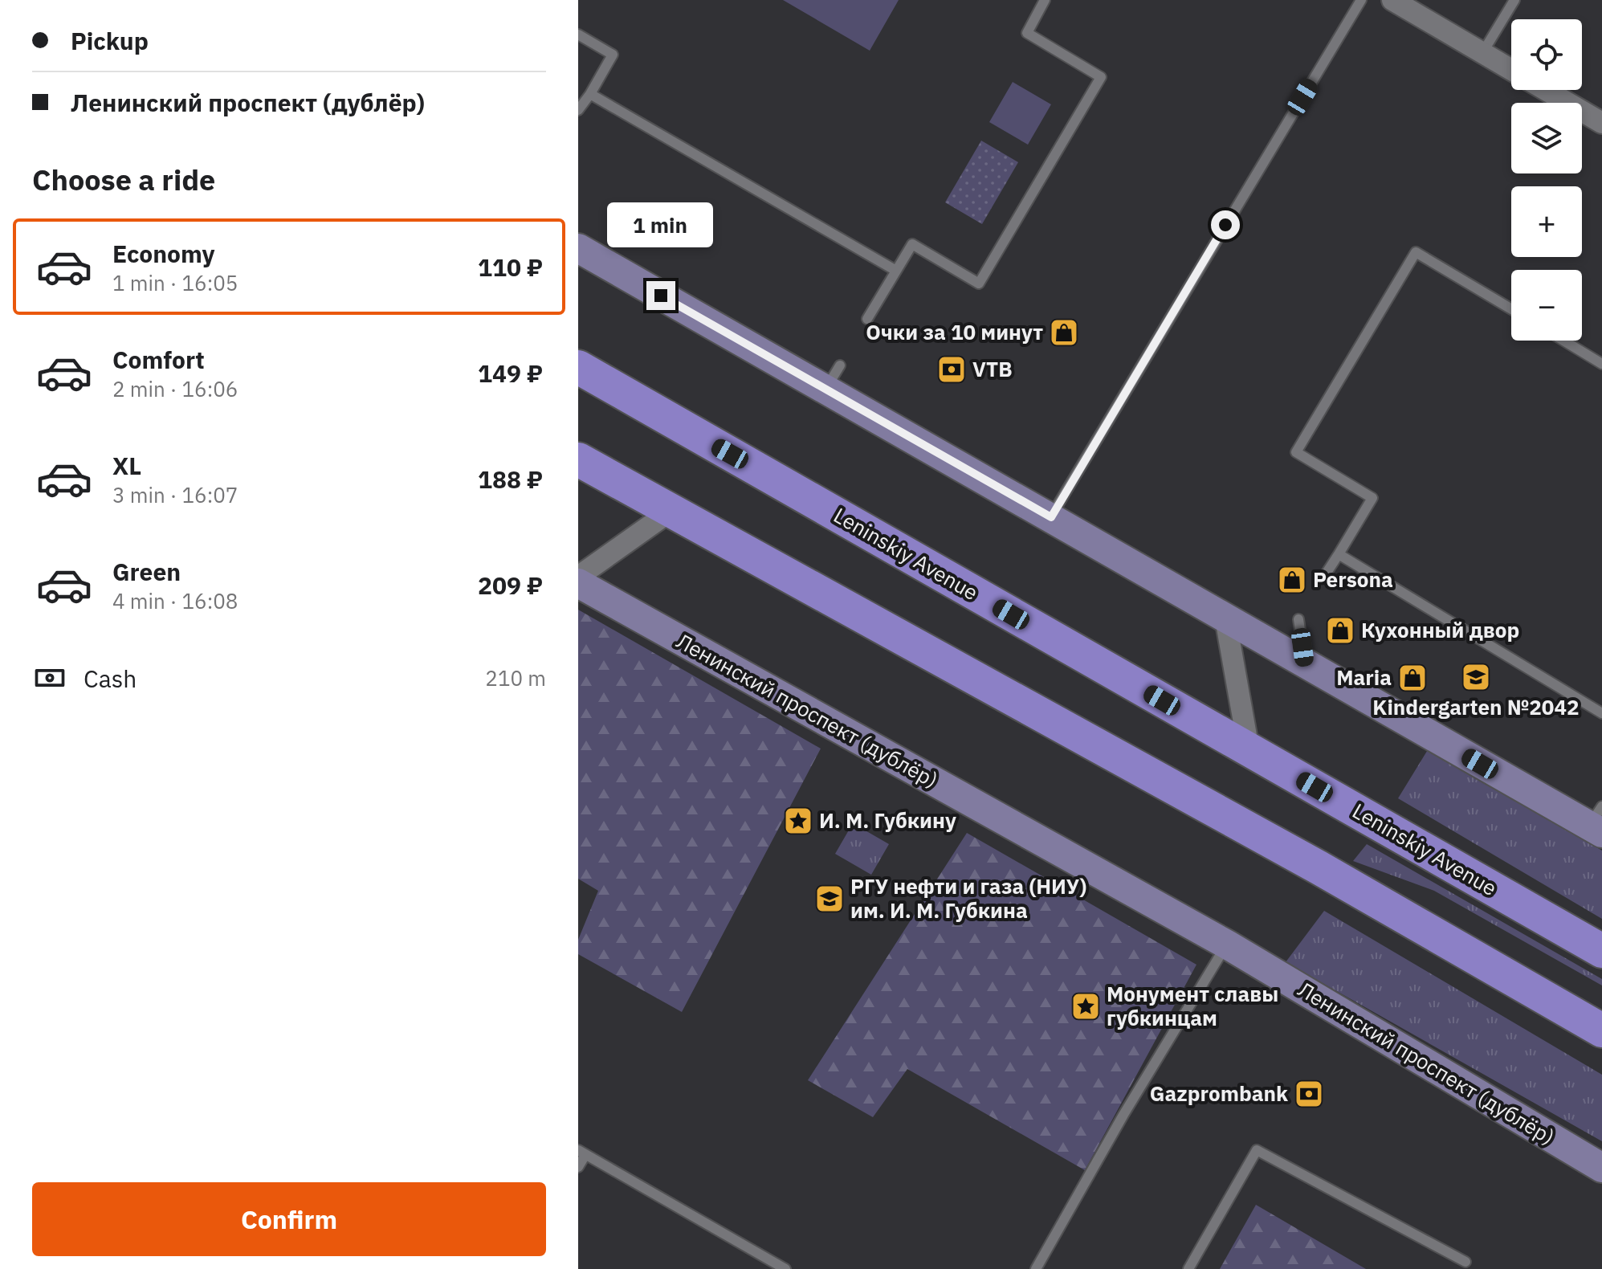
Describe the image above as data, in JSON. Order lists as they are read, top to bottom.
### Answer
{
  "streets": {
    "main road": ["Leninskiy Avenue"],
    "street": ["Ленинский проспект (дублёр)"]
  },
  "places": {
    "shop": [
      "Очки за 10 минут",
      "Persona",
      "Кухонный двор",
      "Maria"
    ],
    "bank": ["VTB", "Gazprombank"],
    "school or university": ["Kindergarten №2042", "РГУ нефти и газа (НИУ) им. И. М. Губкина"],
    "place": ["И. М. Губкину", "Монумент славы губкинцам"]
  },
  "page": {
    "banner": ["Pickup", "Ленинский проспект (дублёр)"],
    "map_buttons": ["+", "−"],
    "heading": "Choose a ride",
    "bubble": "1 min",
    "list": [
      {
        "name": "Economy",
        "note": "1 min · 16:05",
        "value": "110 ₽"
      },
      {
        "name": "Comfort",
        "note": "2 min · 16:06",
        "value": "149 ₽"
      },
      {
        "name": "XL",
        "note": "3 min · 16:07",
        "value": "188 ₽"
      },
      {
        "name": "Green",
        "note": "4 min · 16:08",
        "value": "209 ₽"
      }
    ],
    "pay": ["Cash", "210 m"],
    "buttons": "Confirm"
  }
}
